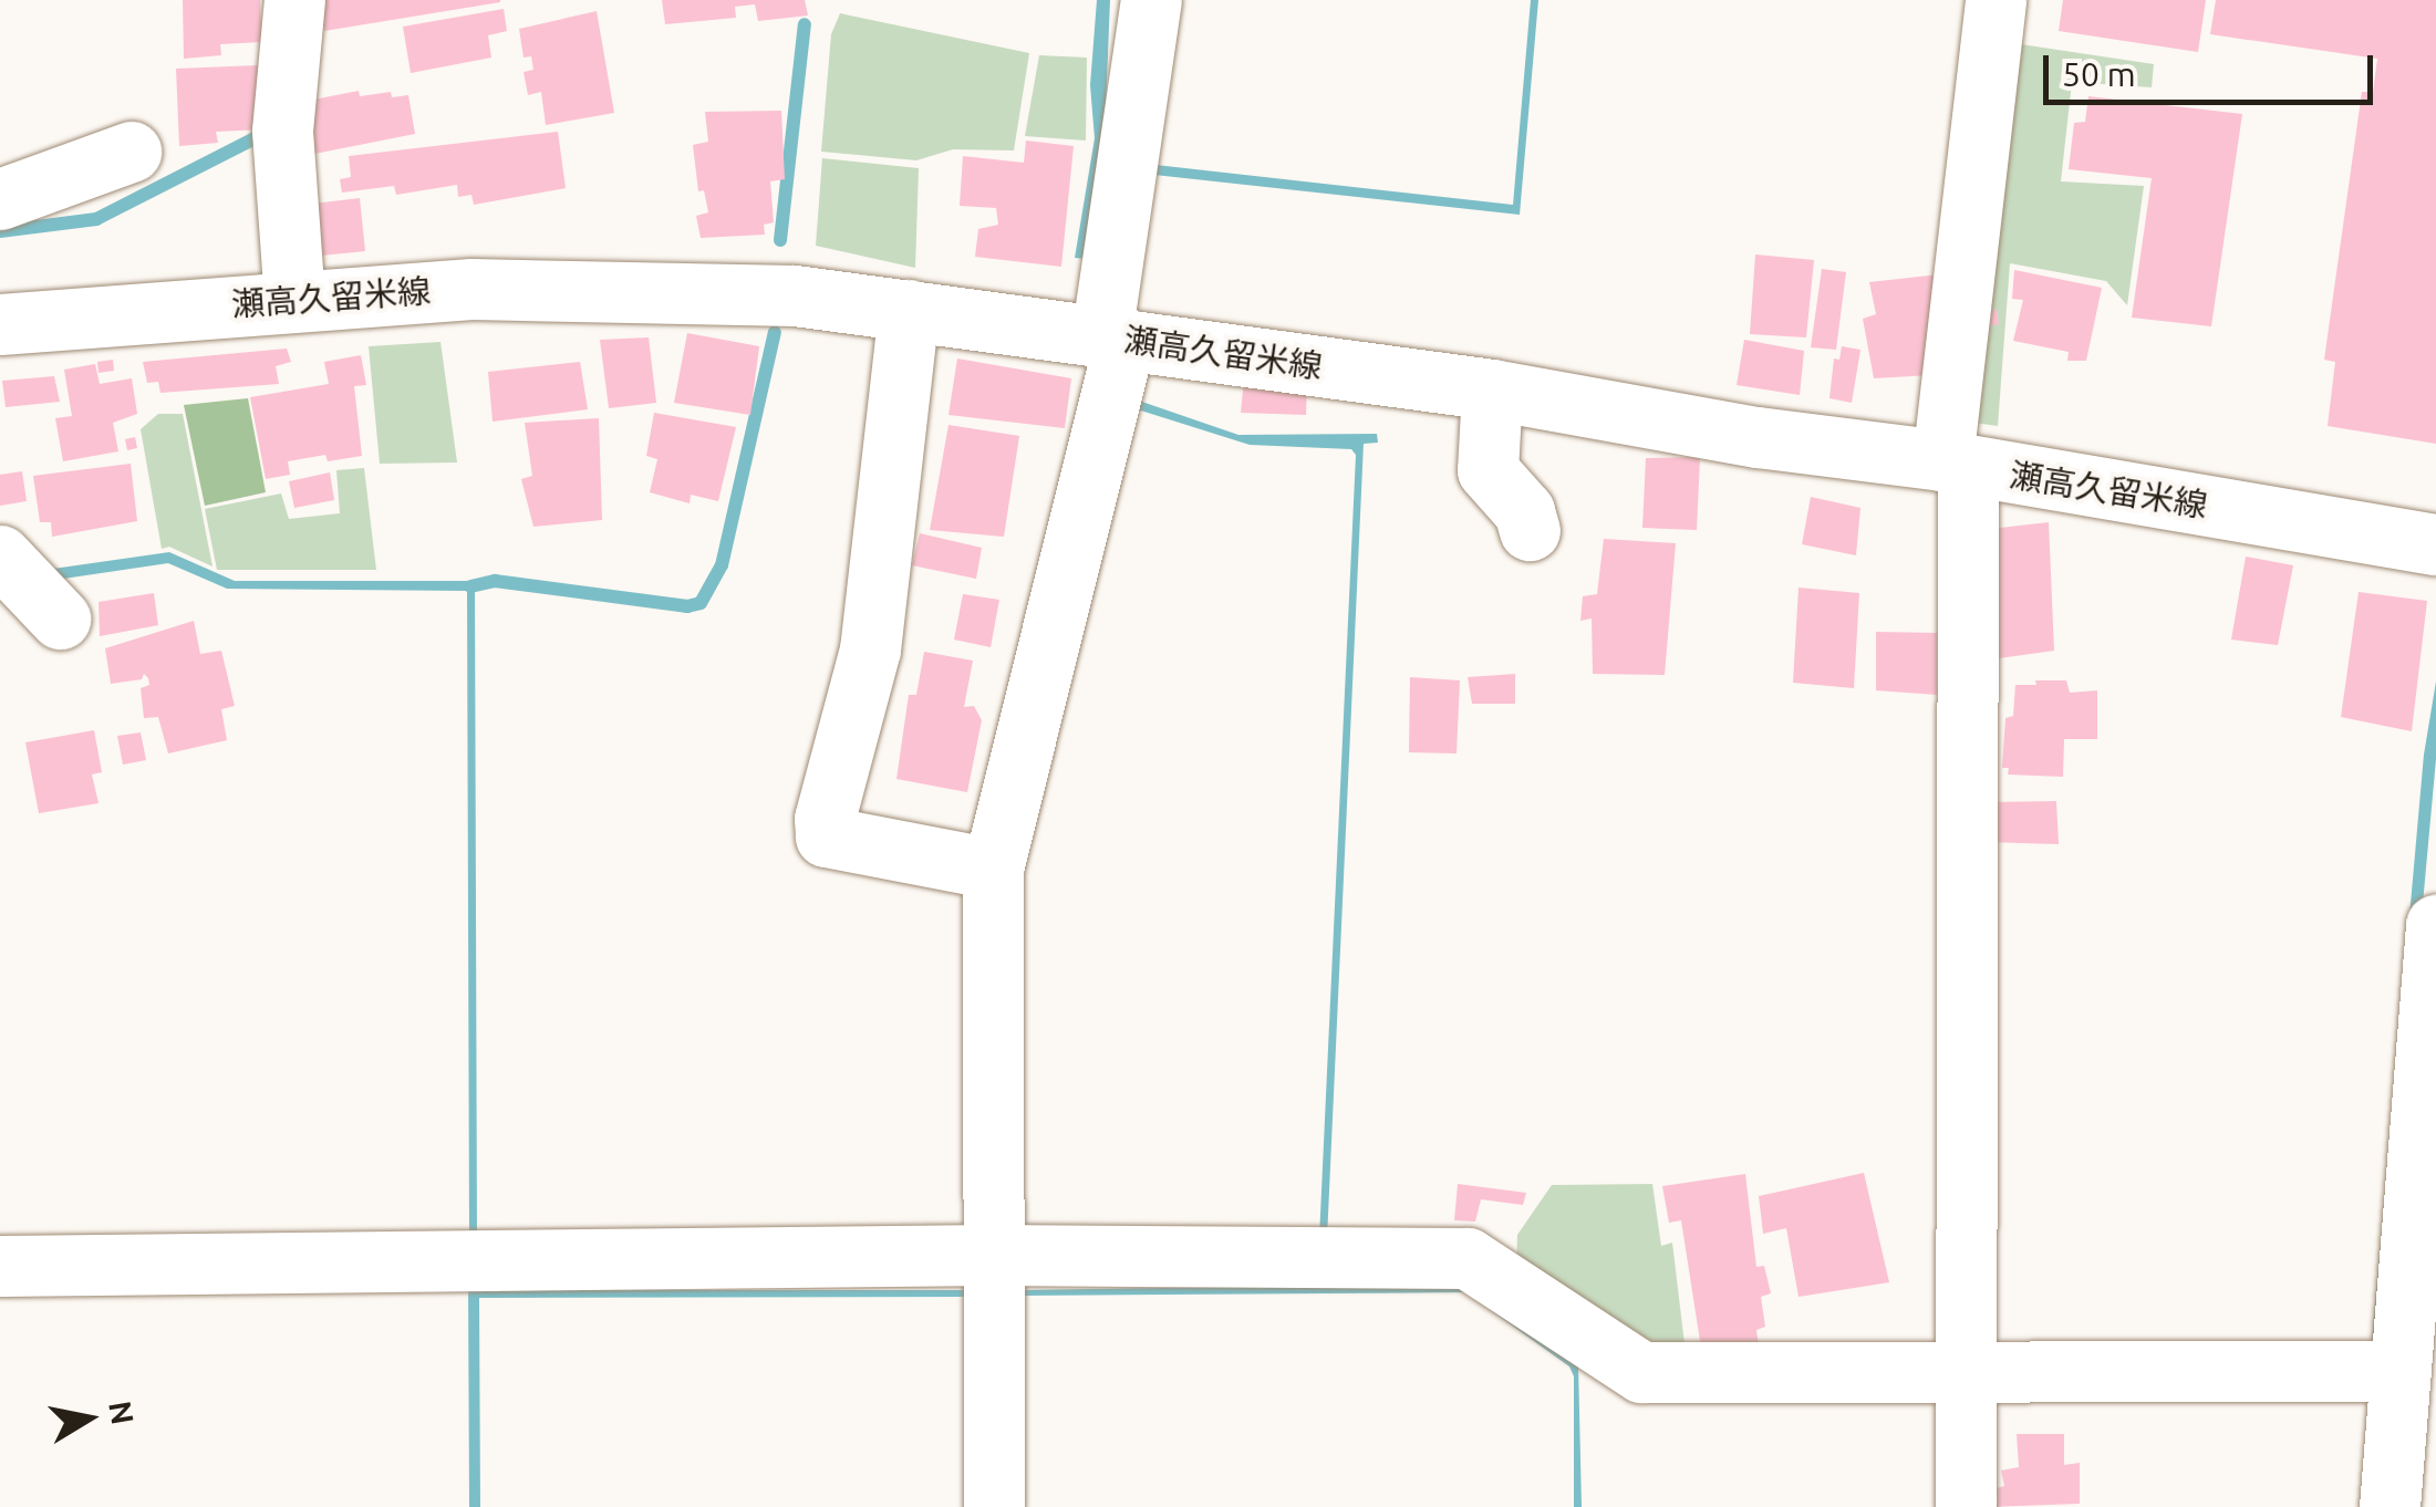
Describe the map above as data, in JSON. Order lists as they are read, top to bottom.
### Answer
{
  "streets": {
    "street": ["瀬高久留米線"]
  },
  "scale_bar": "50 m",
  "north": "right"
}
